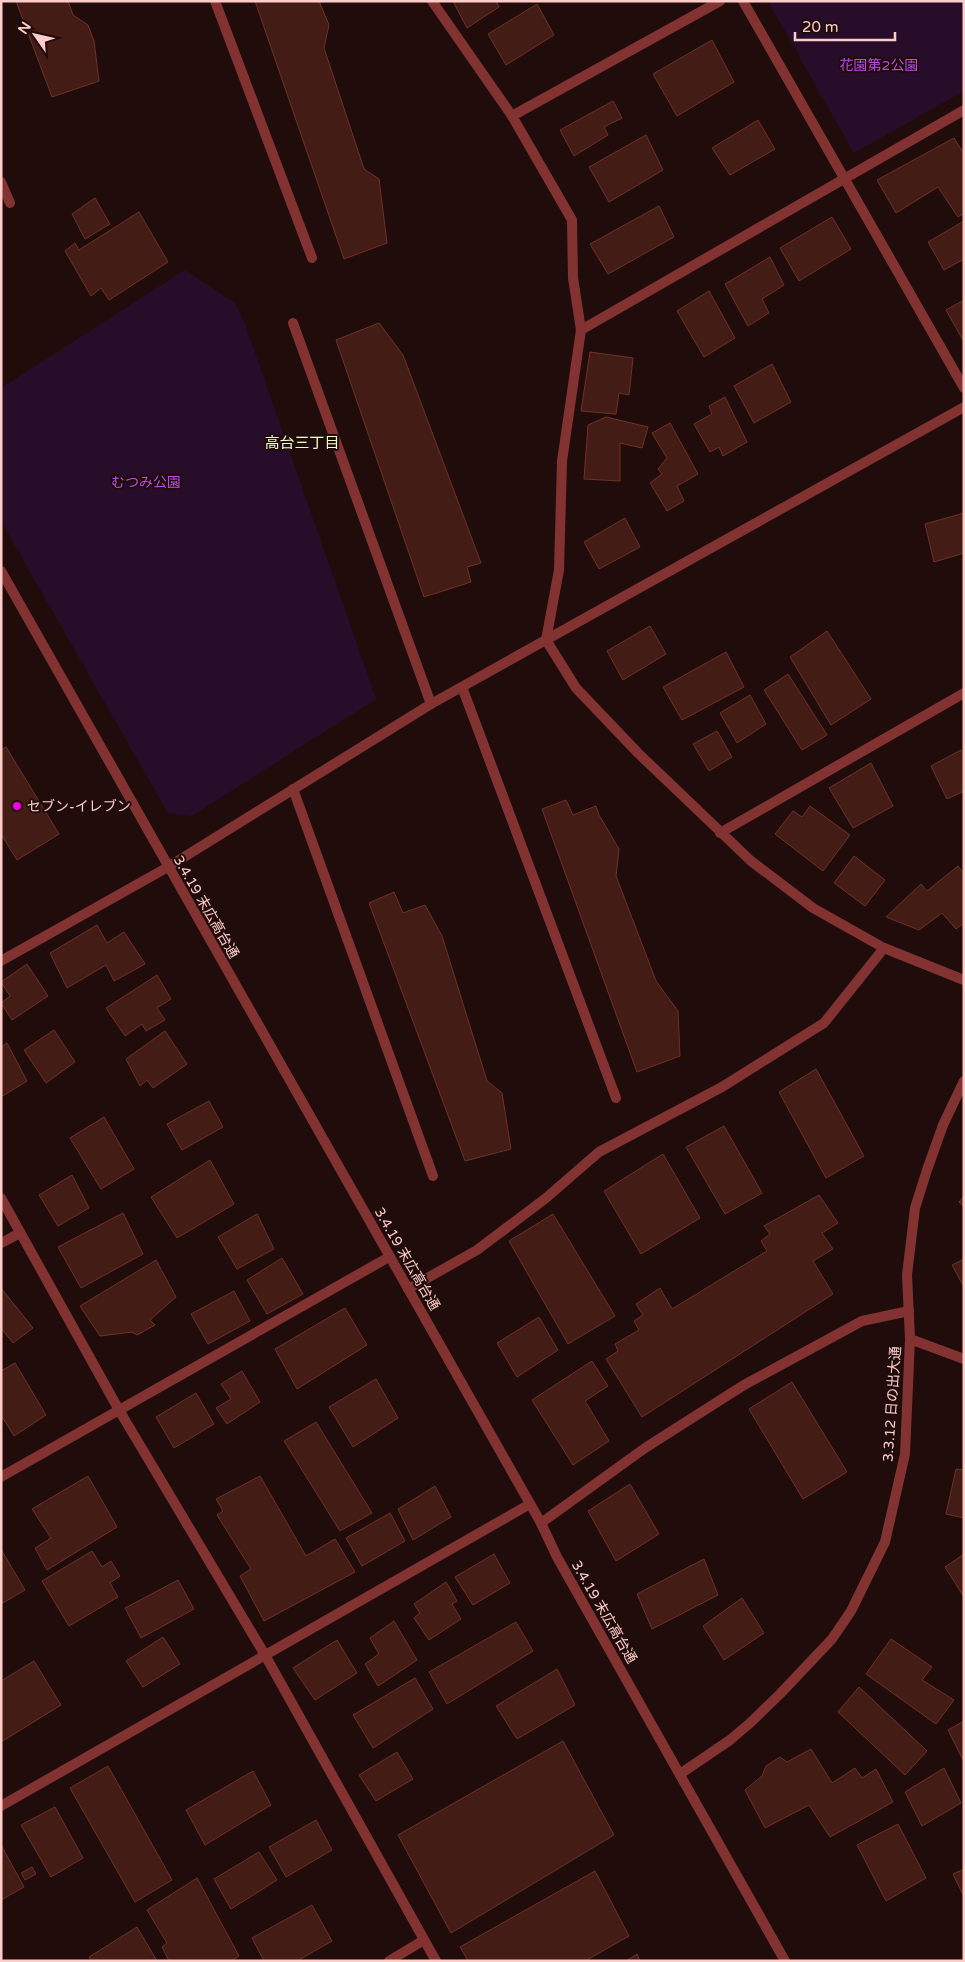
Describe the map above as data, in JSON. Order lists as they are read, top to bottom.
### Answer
{
  "streets": {
    "street": ["3.4.19 末広高台通", "3.3.12 日の出大通"]
  },
  "crossings": [
    ["3.4.19 末広高台通", "3.3.12 日の出大通"]
  ],
  "districts": ["高台三丁目"],
  "parks": ["花園第2公園", "むつみ公園"],
  "places": ["セブン-イレブン"],
  "scale_bar": "20 m",
  "north": "top left"
}
